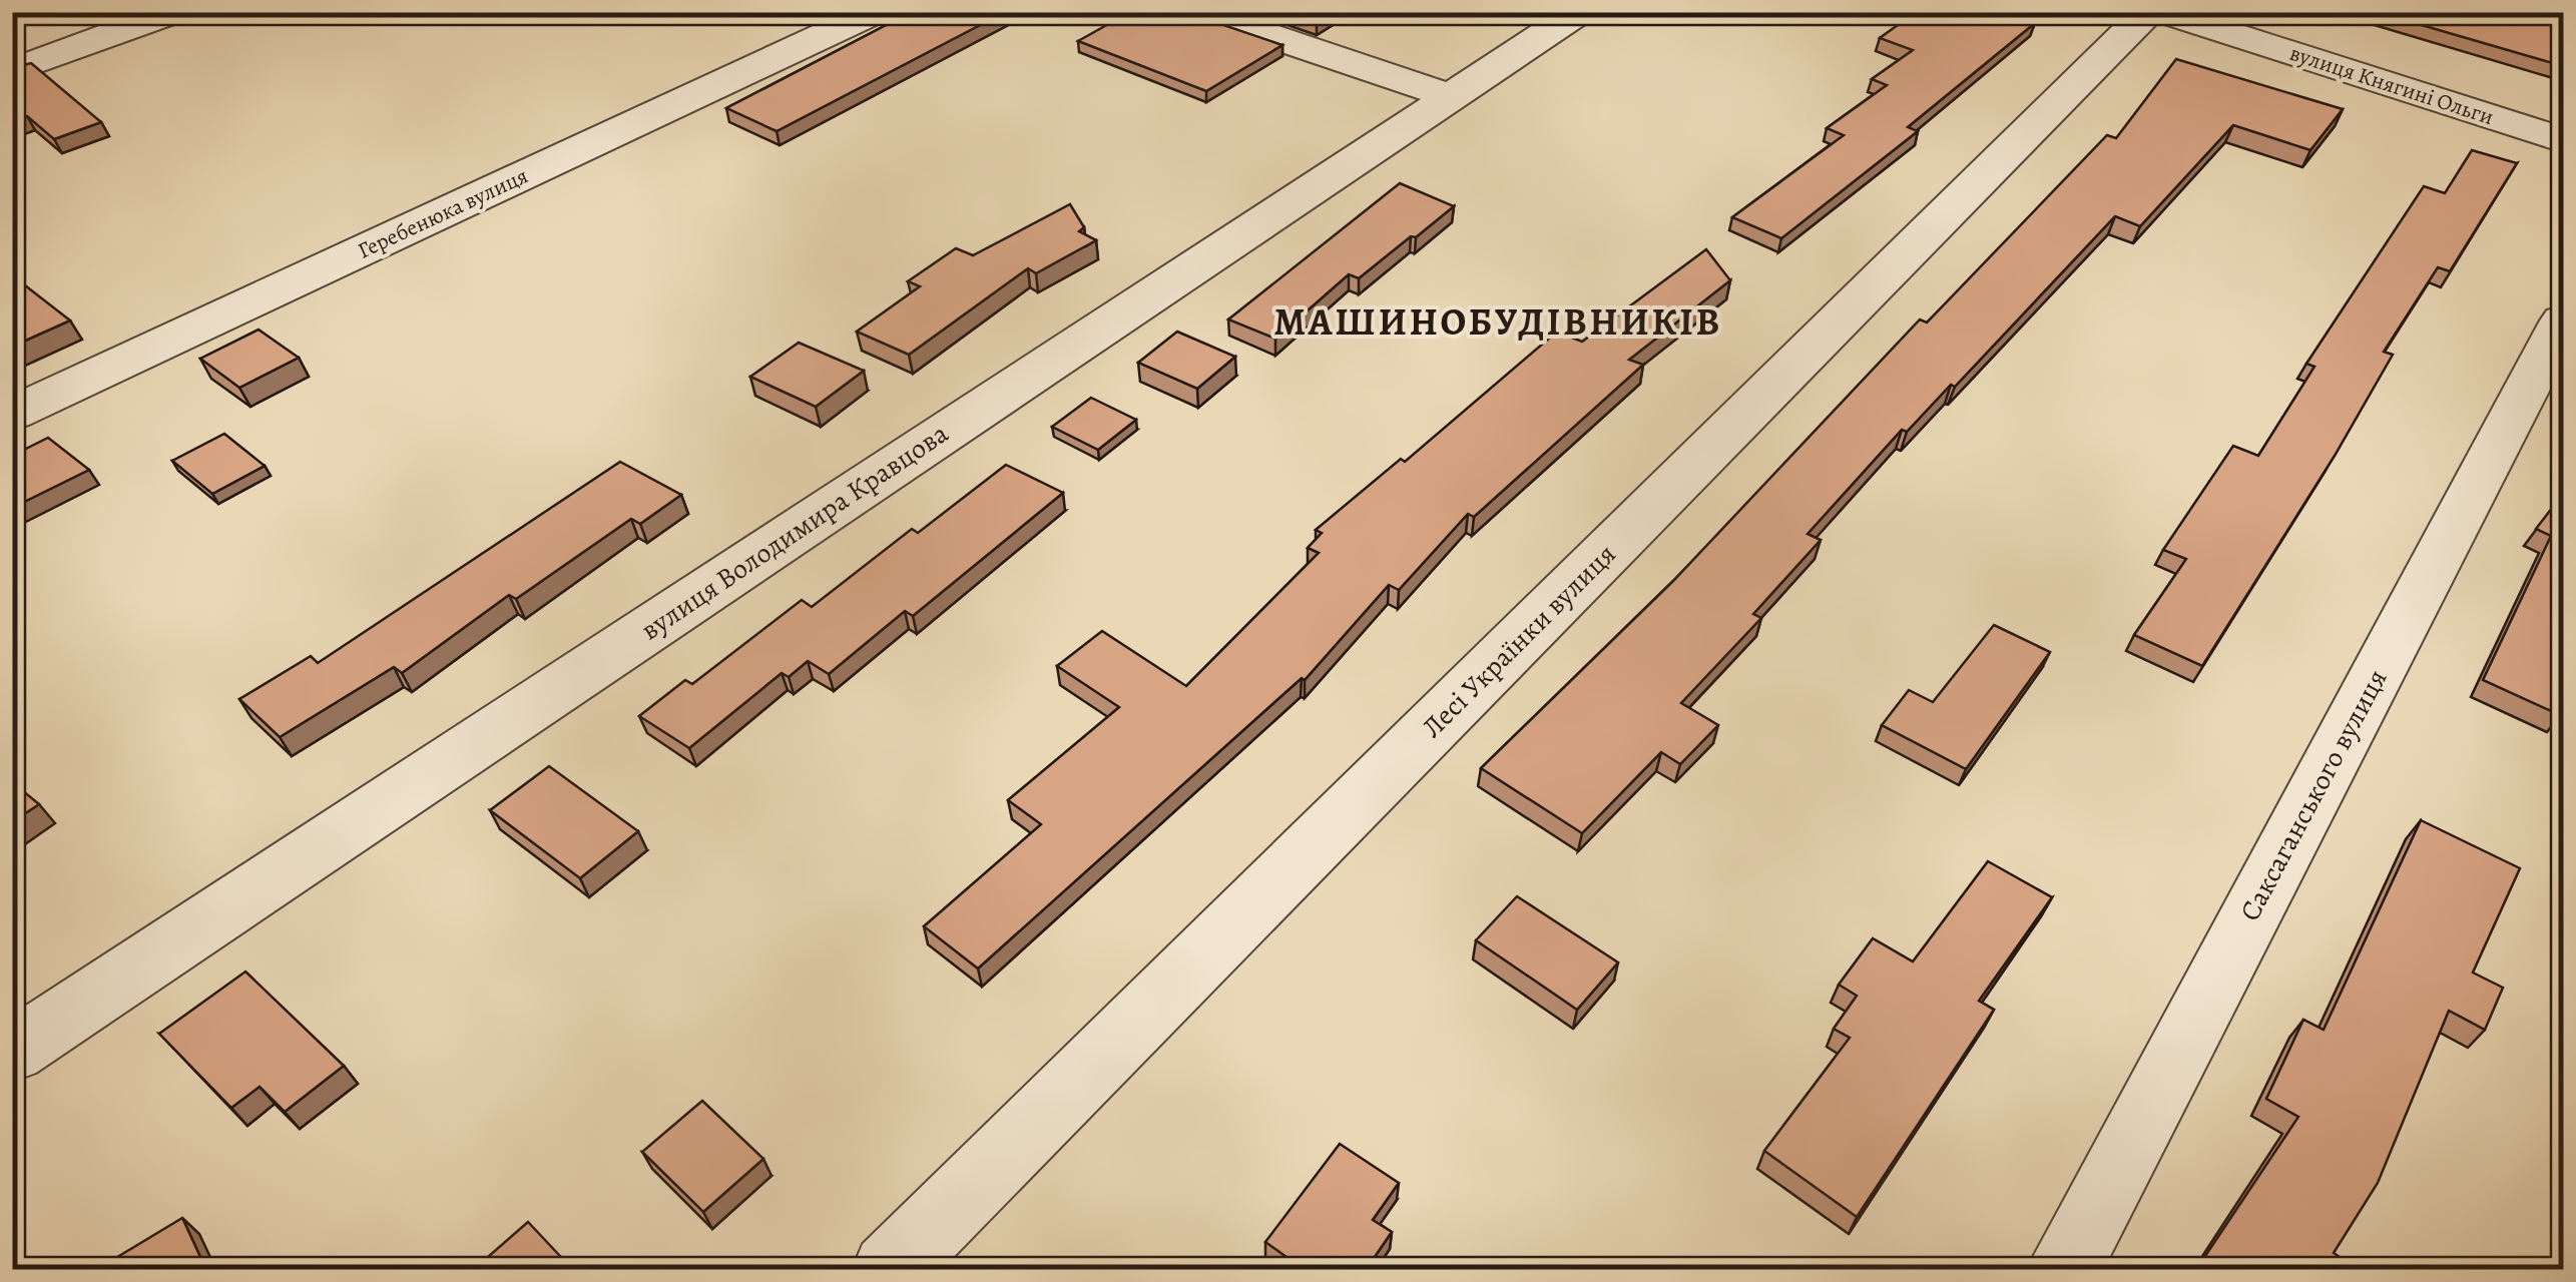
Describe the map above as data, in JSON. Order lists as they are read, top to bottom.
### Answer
{
  "streets": {
    "street": [
      "вулиця Княгині Ольги",
      "Геребенюка вулиця",
      "вулиця Володимира Кравцова",
      "Лесі Українки вулиця",
      "Саксаганського вулиця"
    ]
  },
  "districts": ["МАШИНОБУДІВНИКІВ"]
}
